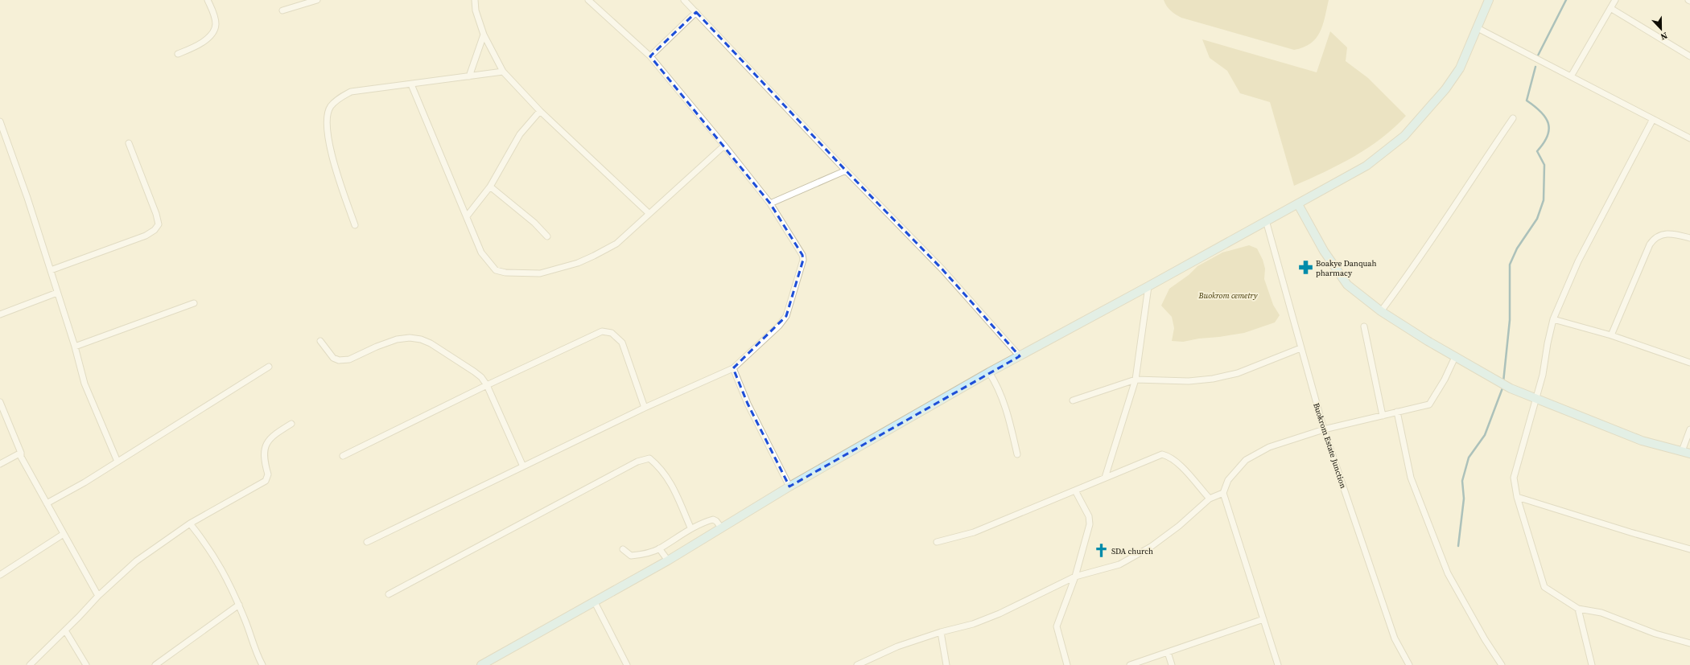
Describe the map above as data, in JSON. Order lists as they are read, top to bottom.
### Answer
{
  "streets": {
    "street": ["Buokrom Estate Junction"]
  },
  "parks": ["Buokrom cemetry"],
  "places": {
    "pharmacy": ["Boakye Danquah pharmacy"],
    "church": ["SDA church"]
  },
  "north": "bottom"
}
